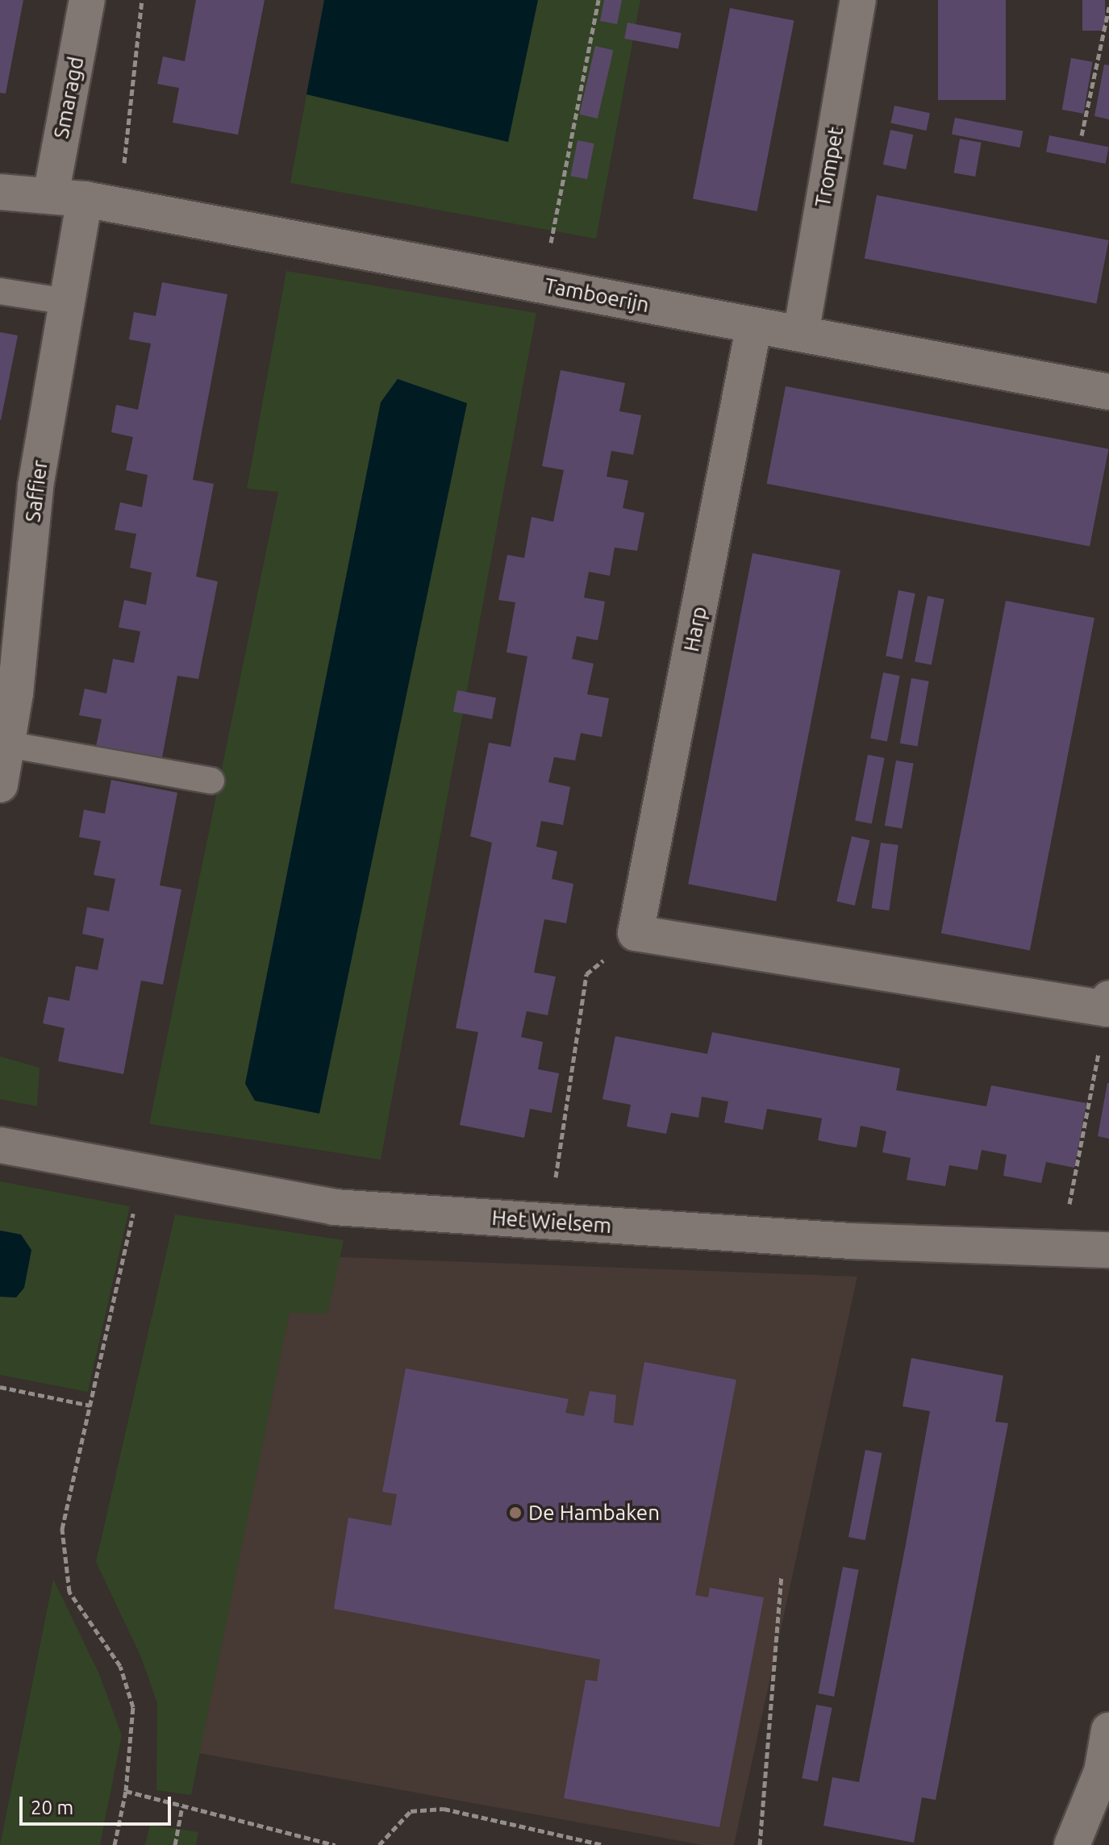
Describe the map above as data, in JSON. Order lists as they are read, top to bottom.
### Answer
{
  "streets": {
    "street": [
      "Smaragd",
      "Trompet",
      "Tamboerijn",
      "Saffier",
      "Harp",
      "Het Wielsem"
    ]
  },
  "crossings": [
    ["Smaragd", "Tamboerijn"],
    ["Trompet", "Tamboerijn"],
    ["Tamboerijn", "Saffier"],
    ["Tamboerijn", "Harp"]
  ],
  "places": ["De Hambaken"],
  "scale_bar": "20 m"
}
